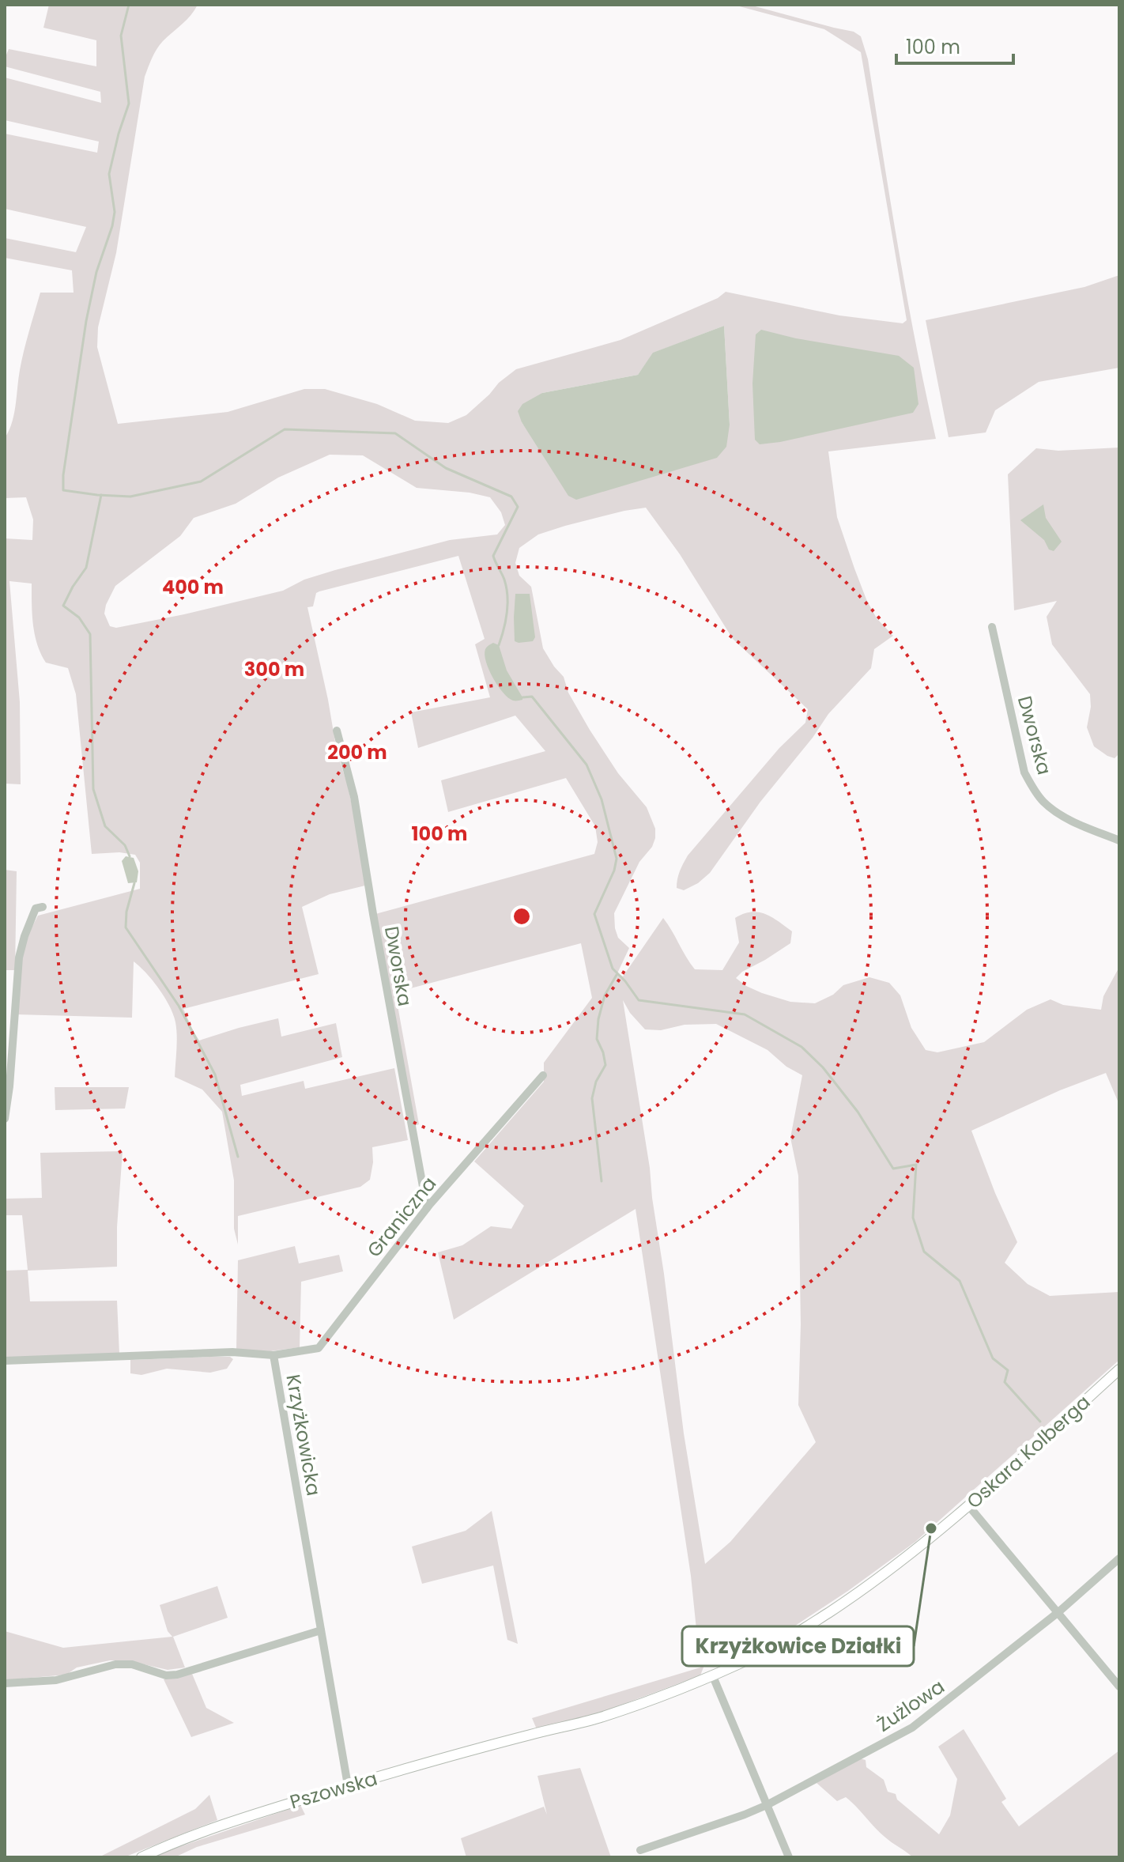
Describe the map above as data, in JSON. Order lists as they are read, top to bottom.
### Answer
{
  "streets": {
    "main road": ["Oskara Kolberga", "Pszowska"],
    "street": [
      "Dworska",
      "Graniczna",
      "Krzyżkowicka",
      "Żużlowa"
    ]
  },
  "crossings": [
    ["Dworska", "Graniczna"],
    ["Graniczna", "Krzyżkowicka"],
    ["Krzyżkowicka", "Pszowska"],
    ["Oskara Kolberga", "Pszowska"]
  ],
  "places": ["Krzyżkowice Działki"],
  "scale_bar": "100 m",
  "rings": [
    "400 m",
    "300 m",
    "200 m",
    "100 m"
  ]
}
